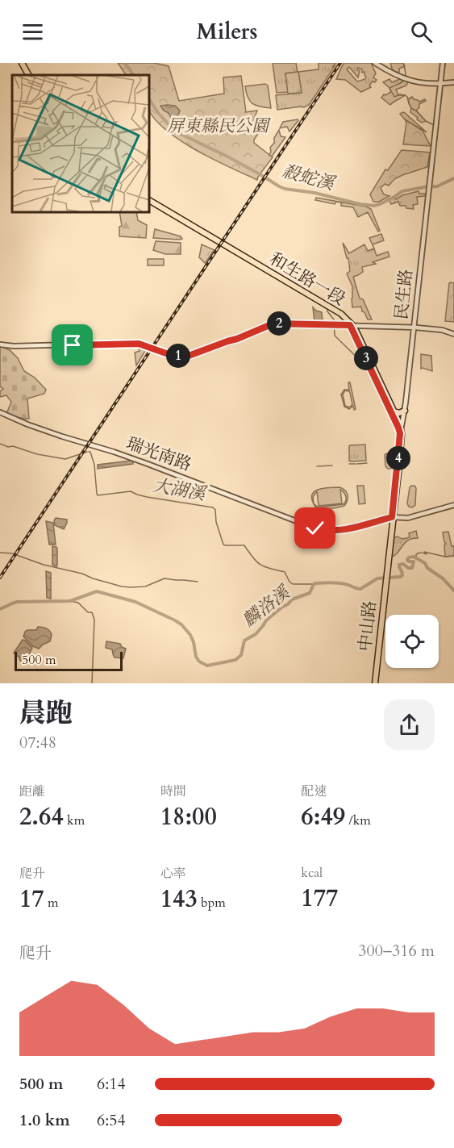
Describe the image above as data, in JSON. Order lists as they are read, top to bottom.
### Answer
{
  "streets": {
    "main road": ["和生路一段", "中山路"],
    "street": ["民生路", "瑞光南路"]
  },
  "crossings": [
    ["和生路一段", "民生路"],
    ["和生路一段", "中山路"],
    ["民生路", "中山路"],
    ["瑞光南路", "中山路"]
  ],
  "water": ["殺蛇溪", "大湖溪", "麟洛溪"],
  "parks": ["屏東縣民公園"],
  "scale_bar": "500 m",
  "page": {
    "header": "Milers",
    "pins": [
      "2",
      "1",
      "3",
      "4"
    ],
    "scale": "500 m",
    "heading": ["晨跑", "07:48"],
    "stats": [
      ["距離", "2.64 km"],
      ["時間", "18:00"],
      ["配速", "6:49 /km"],
      ["爬升", "17 m"],
      ["心率", "143 bpm"],
      ["kcal", "177"]
    ],
    "chart": ["爬升", "300–316 m"],
    "list": [
      {
        "name": "500 m",
        "note": "6:14"
      },
      {
        "name": "1.0 km",
        "note": "6:54"
      }
    ]
  }
}
